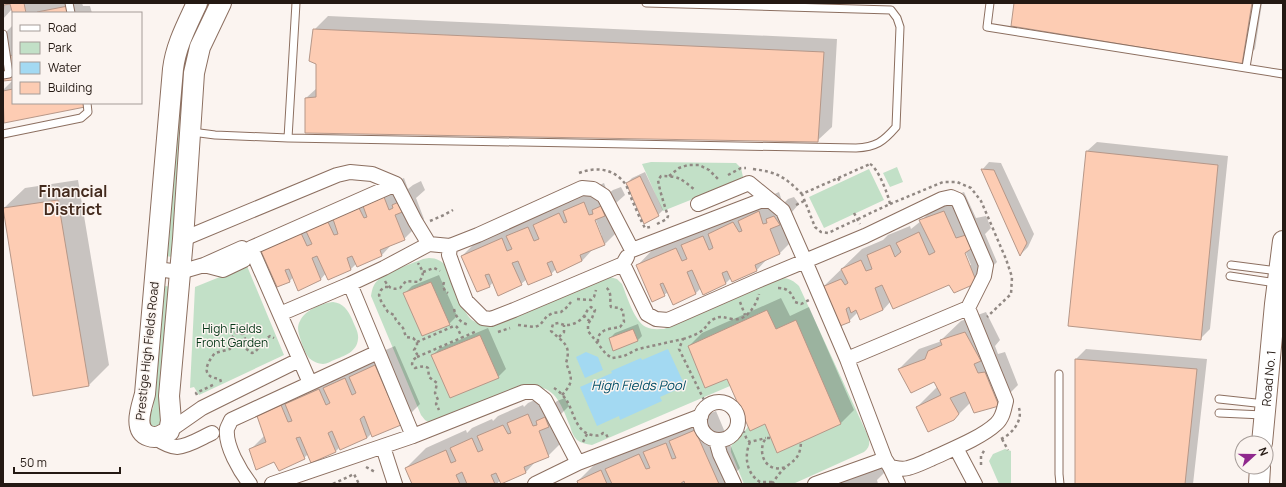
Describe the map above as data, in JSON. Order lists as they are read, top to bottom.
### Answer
{
  "streets": {
    "street": ["Prestige High Fields Road", "Road No. 1"]
  },
  "districts": ["Financial District"],
  "water": ["High Fields Pool"],
  "parks": ["High Fields Front Garden"],
  "legend": [
    "Road",
    "Park",
    "Water",
    "Building"
  ],
  "scale_bar": "50 m",
  "north": "right"
}
